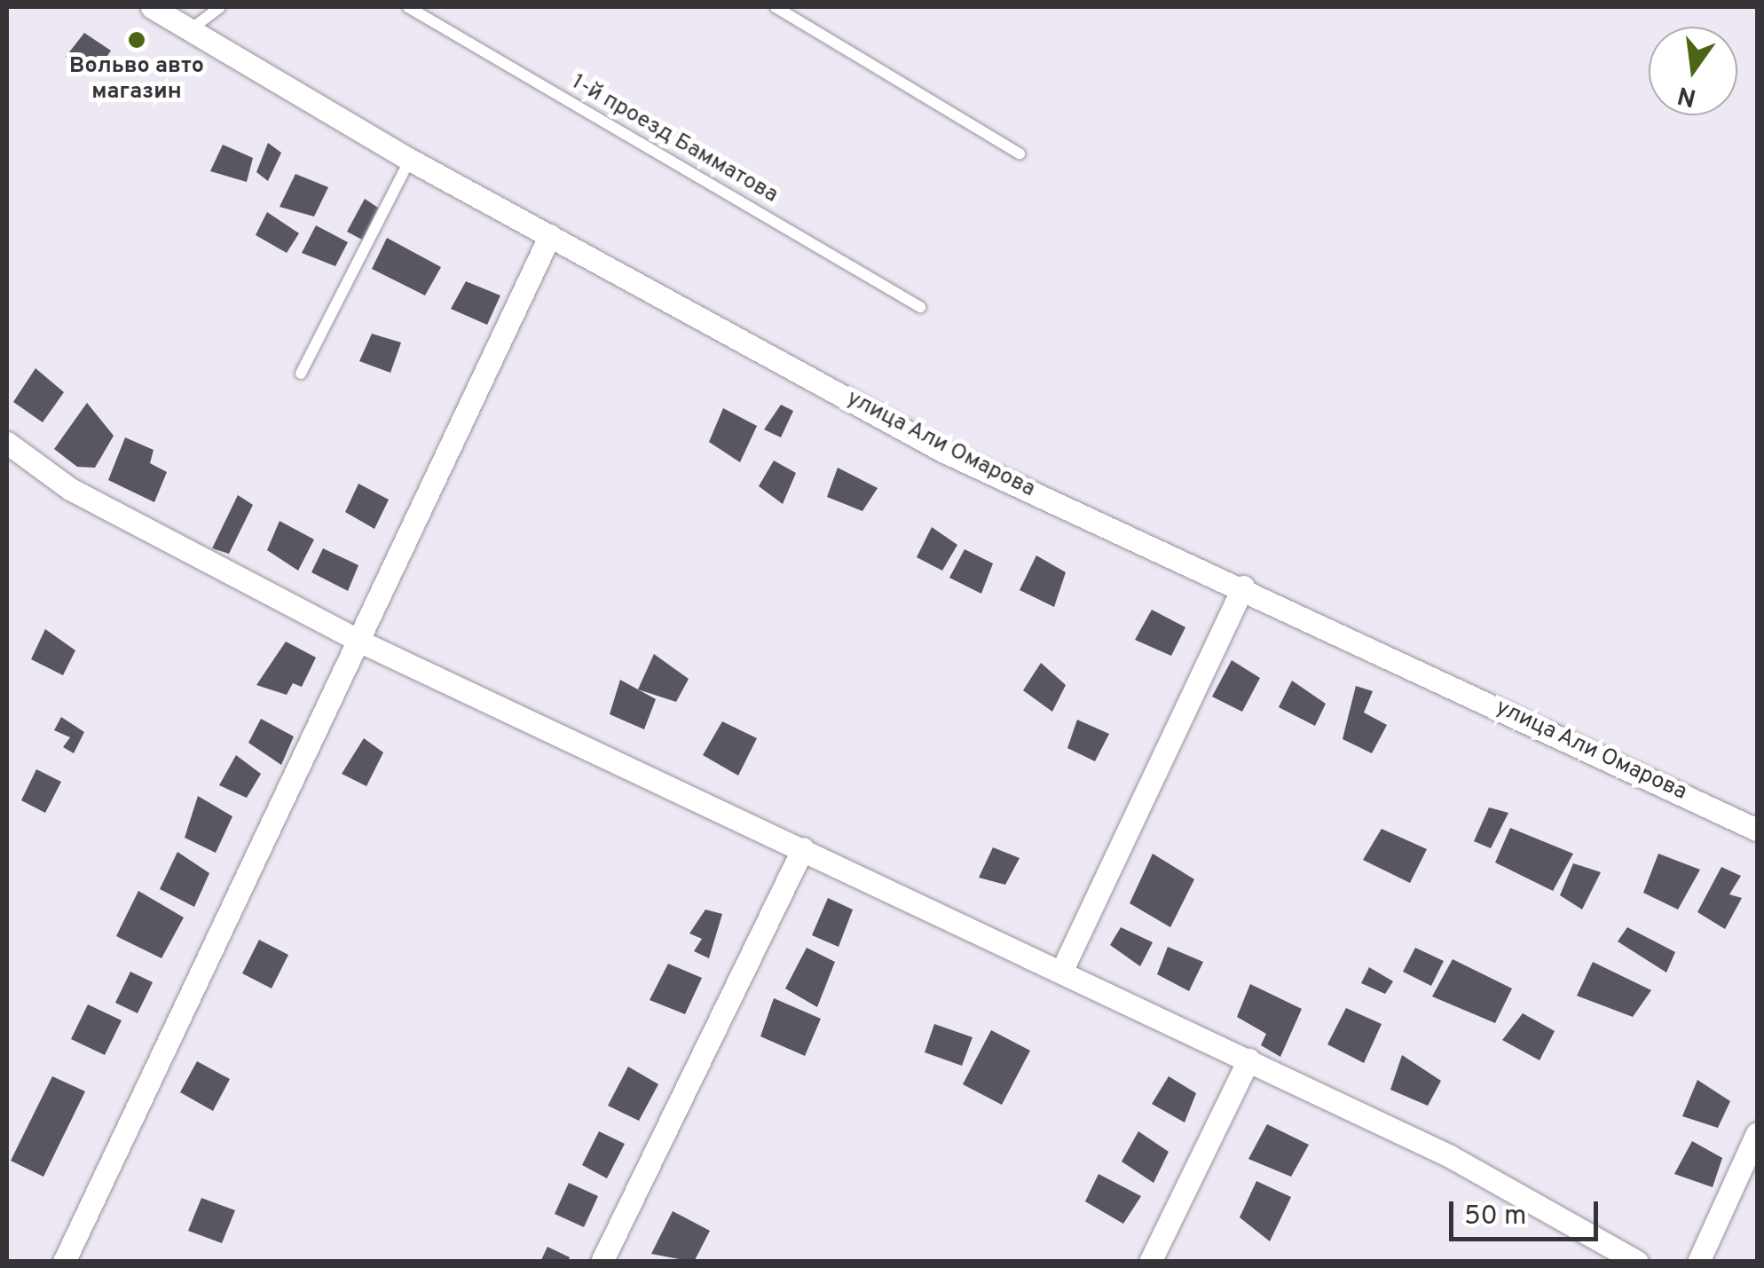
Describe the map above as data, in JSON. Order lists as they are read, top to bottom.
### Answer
{
  "streets": {
    "street": ["улица Али Омарова"],
    "lane": ["1-й проезд Бамматова"]
  },
  "places": ["Вольво авто магазин"],
  "scale_bar": "50 m",
  "north": "bottom"
}
